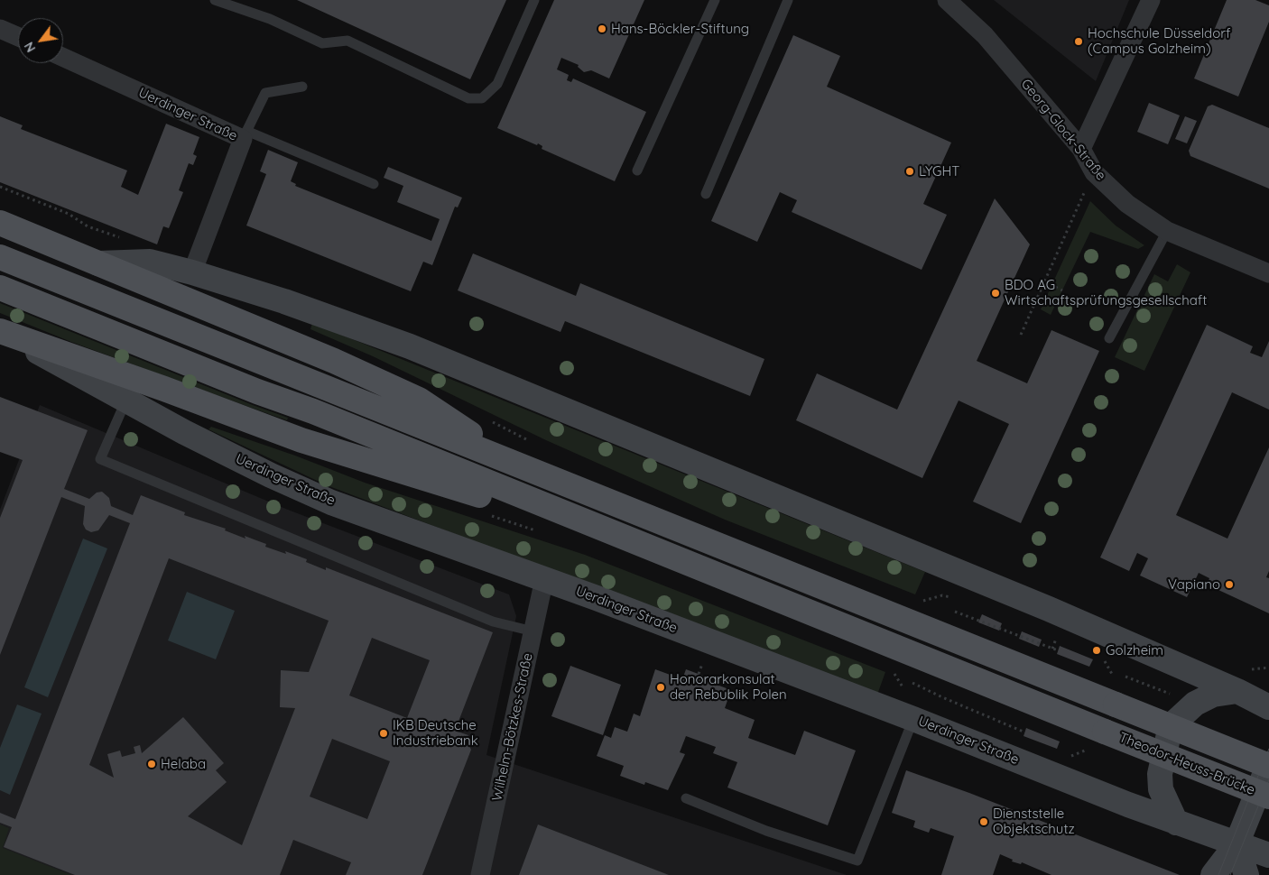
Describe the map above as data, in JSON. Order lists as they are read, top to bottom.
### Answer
{
  "streets": {
    "main road": ["Theodor-Heuss-Brücke"],
    "street": ["Uerdinger Straße", "Georg-Glock-Straße", "Wilhelm-Bötzkes-Straße"]
  },
  "crossings": [
    ["Uerdinger Straße", "Wilhelm-Bötzkes-Straße"]
  ],
  "places": [
    "Hans-Böckler-Stiftung",
    "Hochschule Düsseldorf (Campus Golzheim)",
    "LYGHT",
    "BDO AG Wirtschaftsprüfungsgesellschaft",
    "Vapiano",
    "Golzheim",
    "Honorarkonsulat der Rebublik Polen",
    "IKB Deutsche Industriebank",
    "Helaba",
    "Dienststelle Objektschutz"
  ],
  "north": "bottom left"
}
